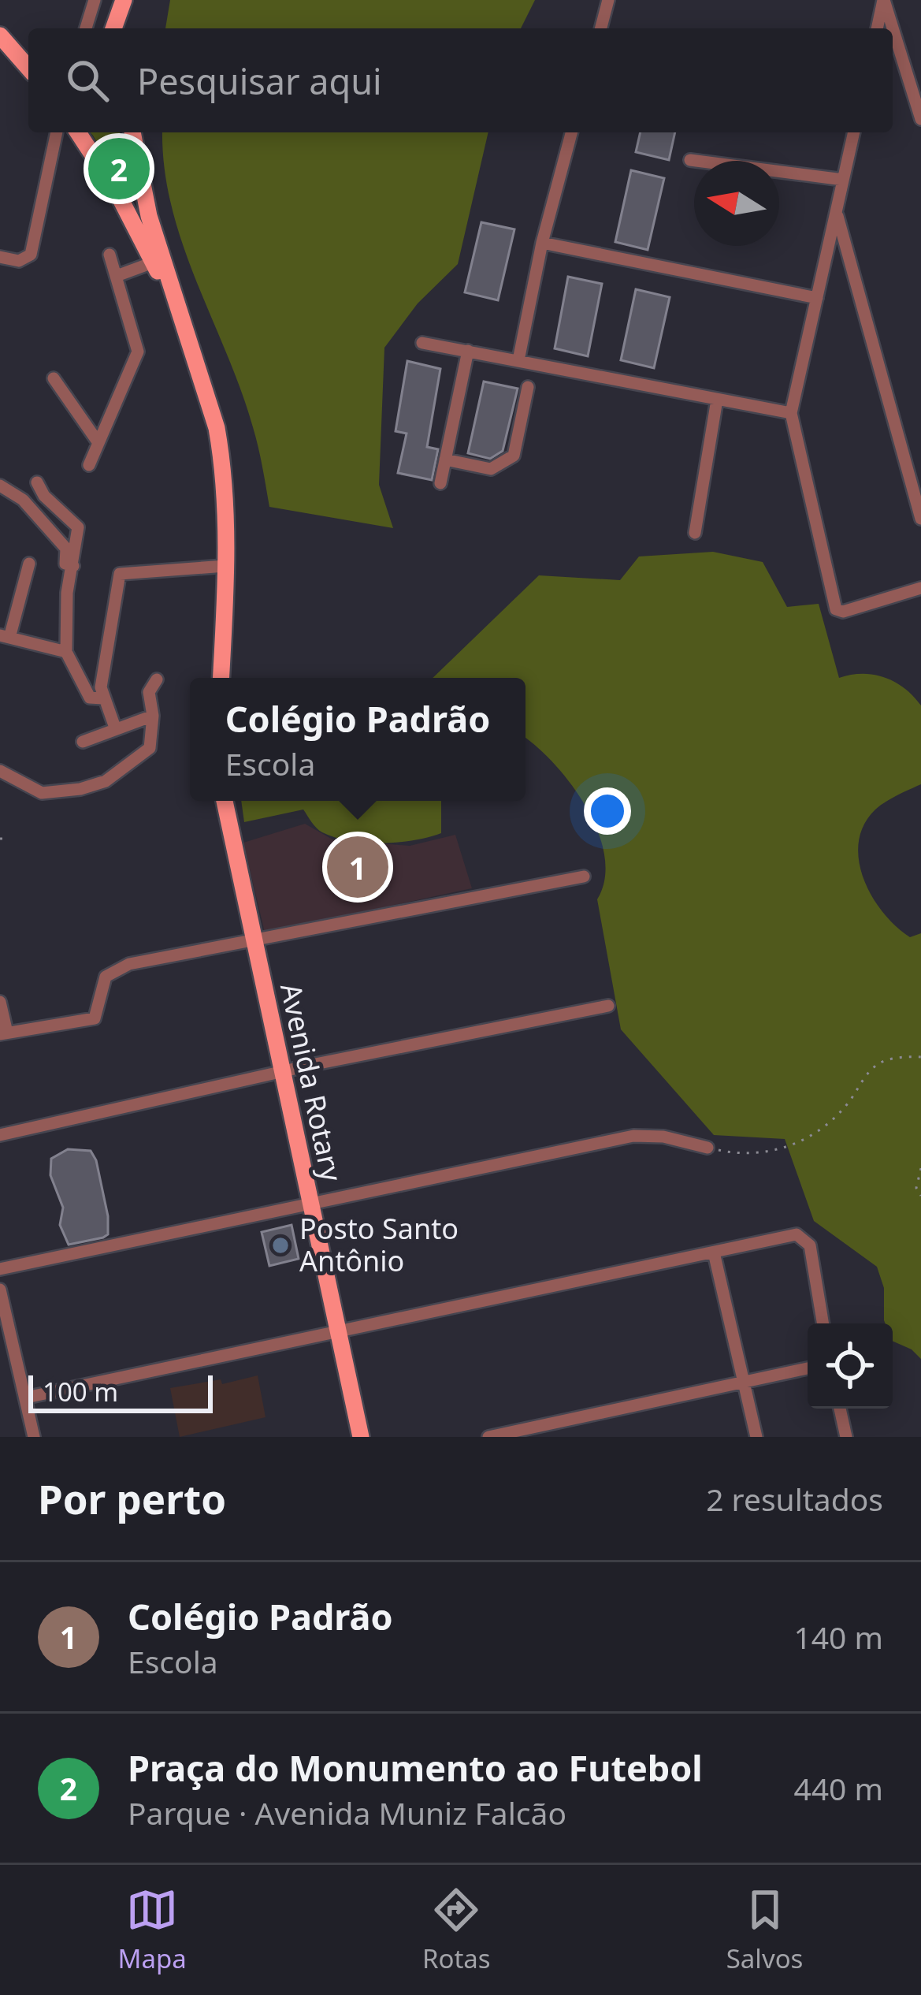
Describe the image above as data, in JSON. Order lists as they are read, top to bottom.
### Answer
{
  "streets": {
    "main road": ["Avenida Rotary"]
  },
  "places": ["Posto Santo Antônio"],
  "scale_bar": "100 m",
  "north": "left",
  "page": {
    "search": "Pesquisar aqui",
    "pins": ["2", "1"],
    "popup": ["Colégio Padrão", "Escola"],
    "scale": "100 m",
    "heading": ["Por perto", "2 resultados"],
    "list": [
      {
        "mark": "1",
        "name": "Colégio Padrão",
        "note": "Escola",
        "value": "140 m"
      },
      {
        "mark": "2",
        "name": "Praça do Monumento ao Futebol",
        "note": "Parque · Avenida Muniz Falcão",
        "value": "440 m"
      }
    ],
    "nav": ["Mapa", "Rotas", "Salvos"]
  }
}
